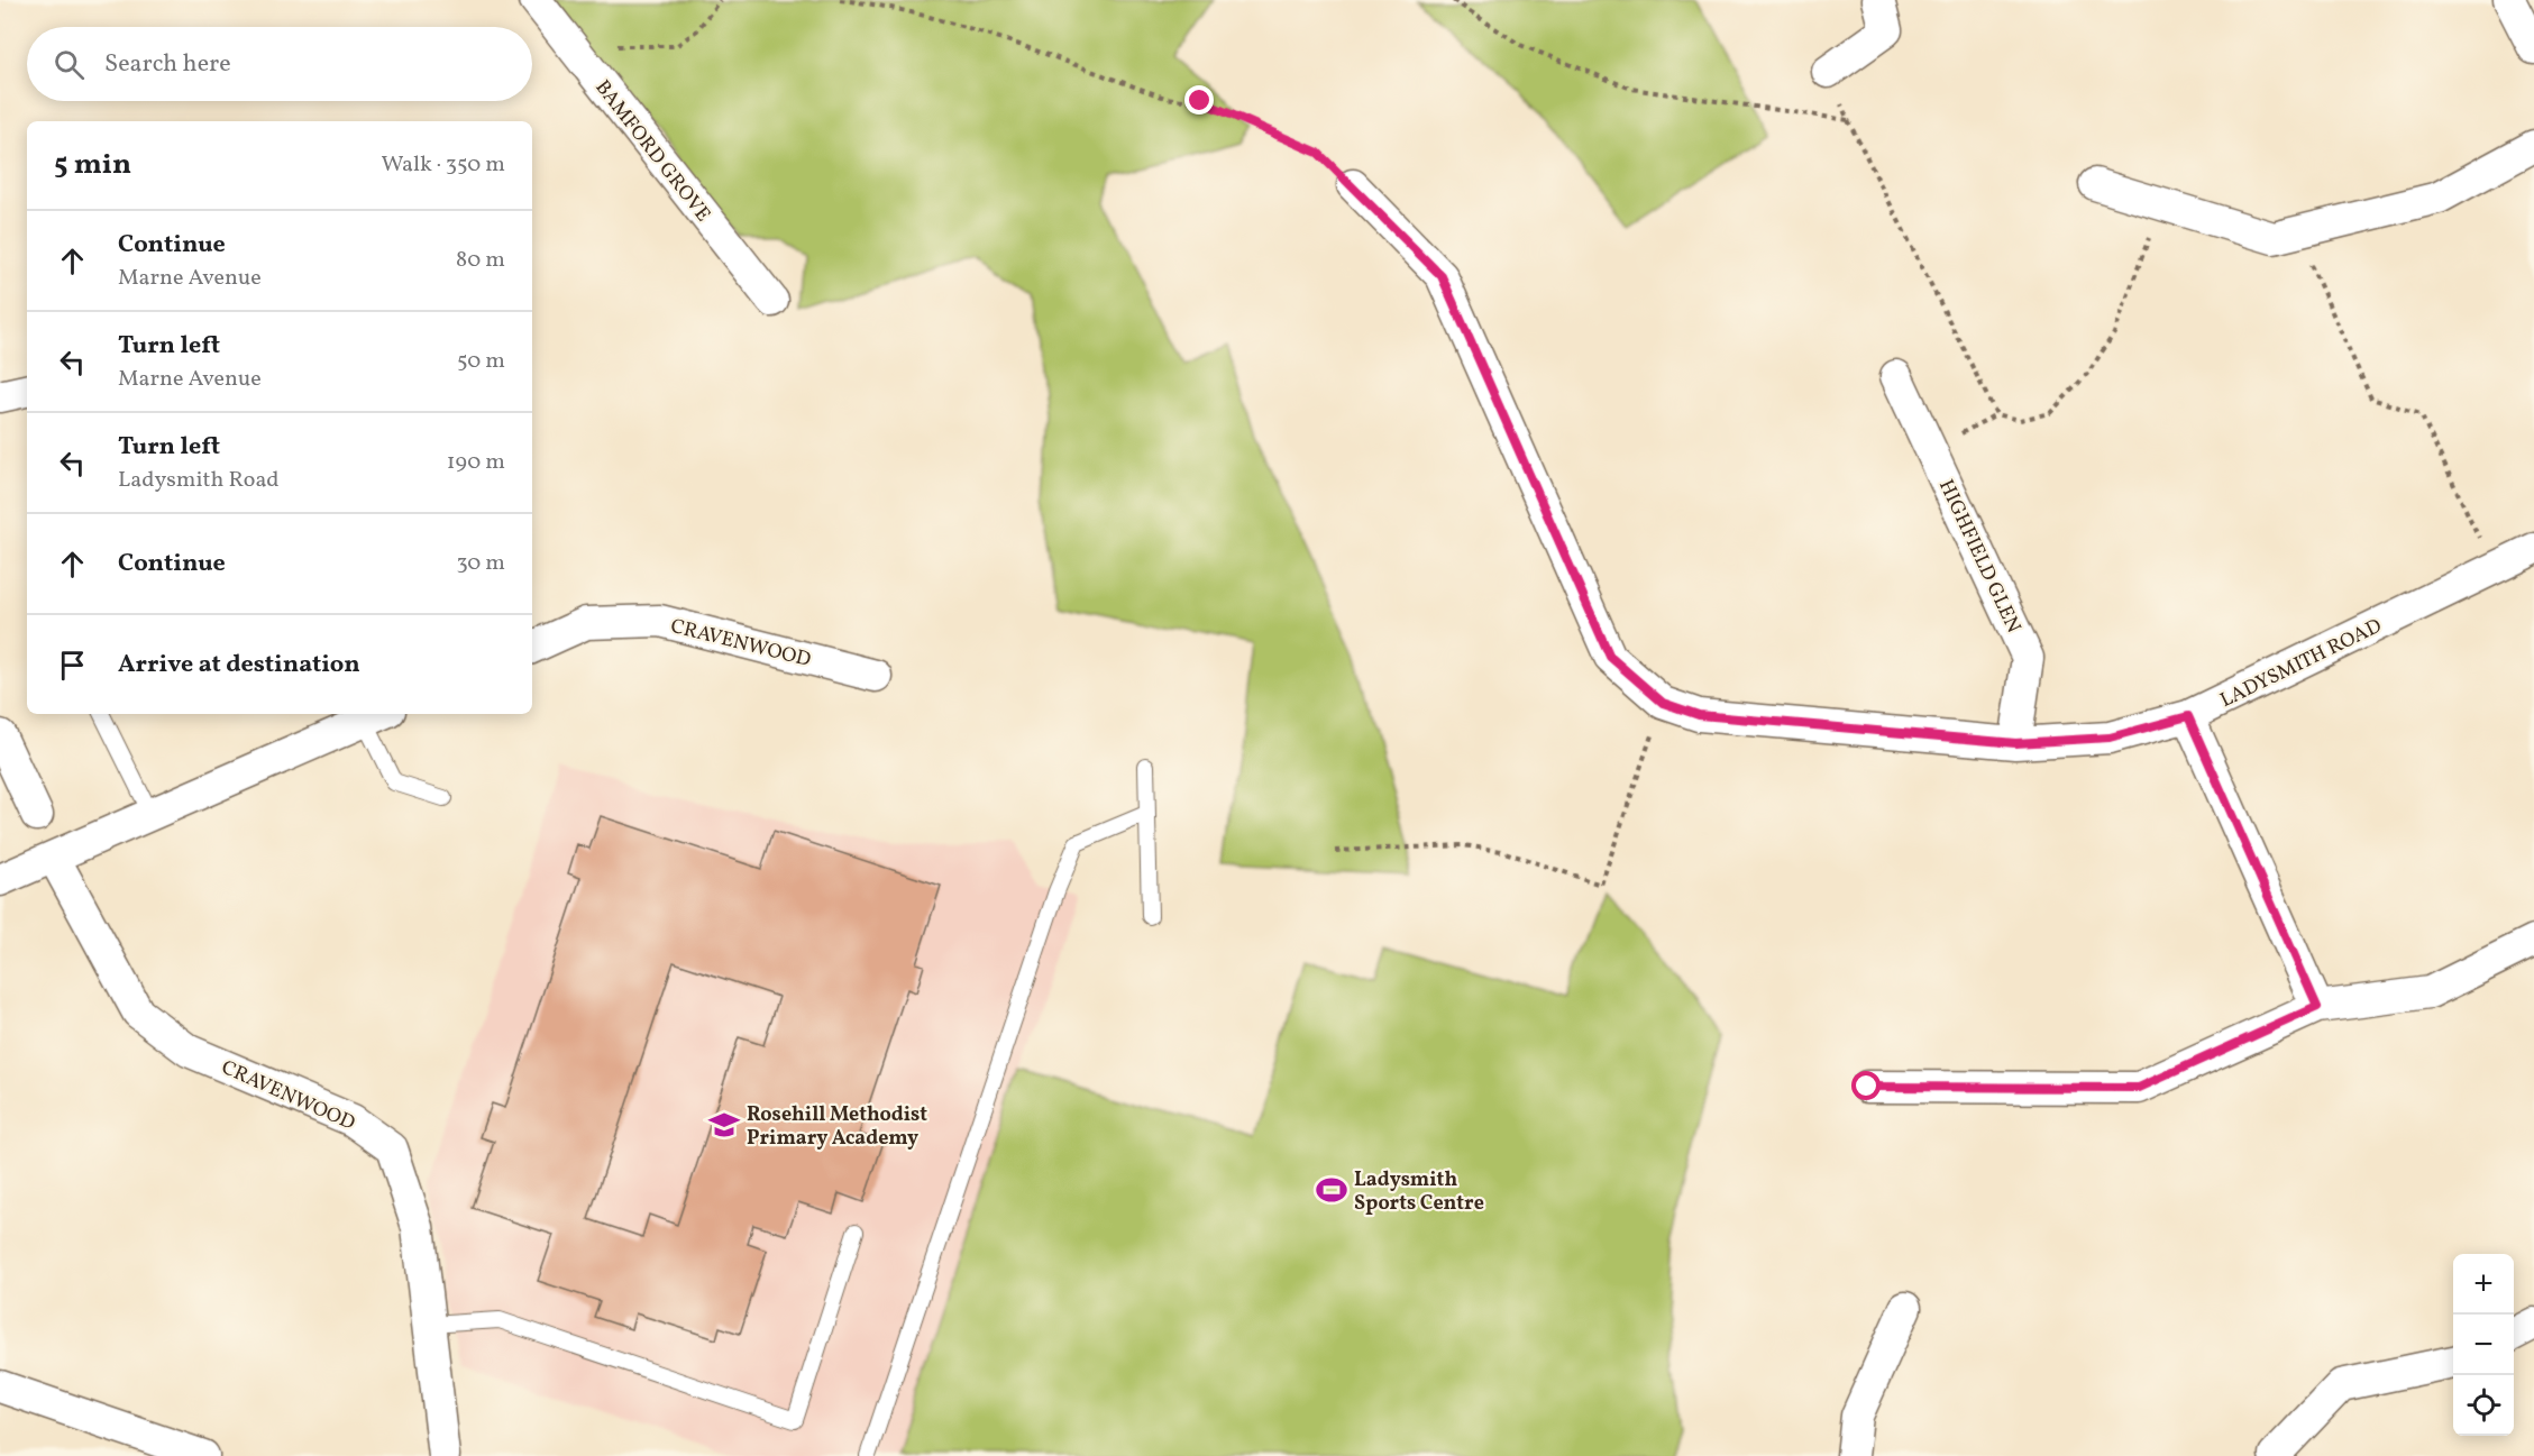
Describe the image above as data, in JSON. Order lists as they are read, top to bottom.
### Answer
{
  "streets": {
    "street": [
      "BAMFORD GROVE",
      "HIGHFIELD GLEN",
      "CRAVENWOOD",
      "LADYSMITH ROAD"
    ]
  },
  "crossings": [
    ["HIGHFIELD GLEN", "LADYSMITH ROAD"]
  ],
  "places": {
    "school or university": ["Rosehill Methodist Primary Academy"],
    "sports": ["Ladysmith Sports Centre"]
  },
  "page": {
    "search": "Search here",
    "heading": ["5 min", "Walk · 350 m"],
    "list": [
      ["Continue", "Marne Avenue", "80 m"],
      ["Turn left", "Marne Avenue", "50 m"],
      ["Turn left", "Ladysmith Road", "190 m"],
      ["Continue", "30 m"],
      "Arrive at destination"
    ],
    "map_buttons": ["+", "−"]
  }
}
